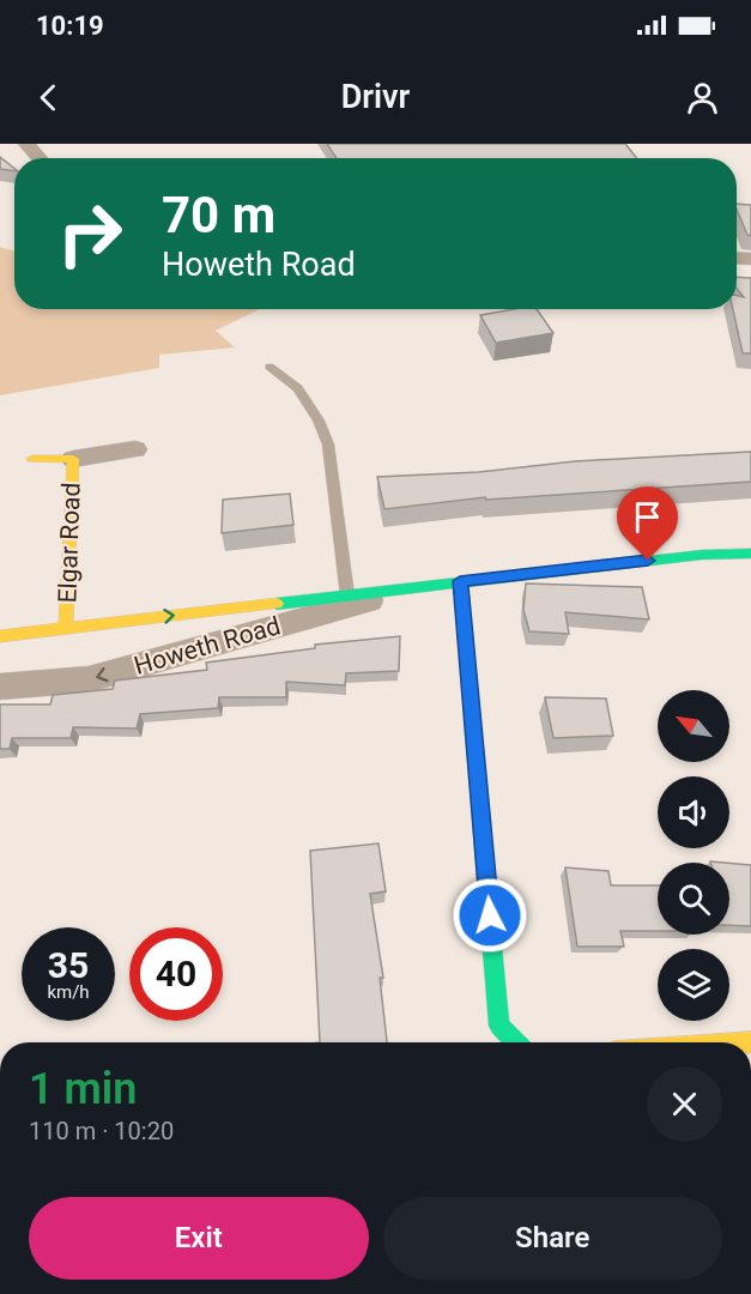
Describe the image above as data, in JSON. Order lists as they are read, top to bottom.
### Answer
{
  "streets": {
    "street": ["Elgar Road", "Howeth Road"]
  },
  "crossings": [
    ["Elgar Road", "Howeth Road"]
  ],
  "north": "top left",
  "page": {
    "status": "10:19",
    "header": "Drivr",
    "turn": ["70 m", "Howeth Road"],
    "speed": "35 km/h",
    "limit": "40",
    "heading": ["1 min", "110 m · 10:20"],
    "buttons": ["Exit", "Share"]
  }
}
